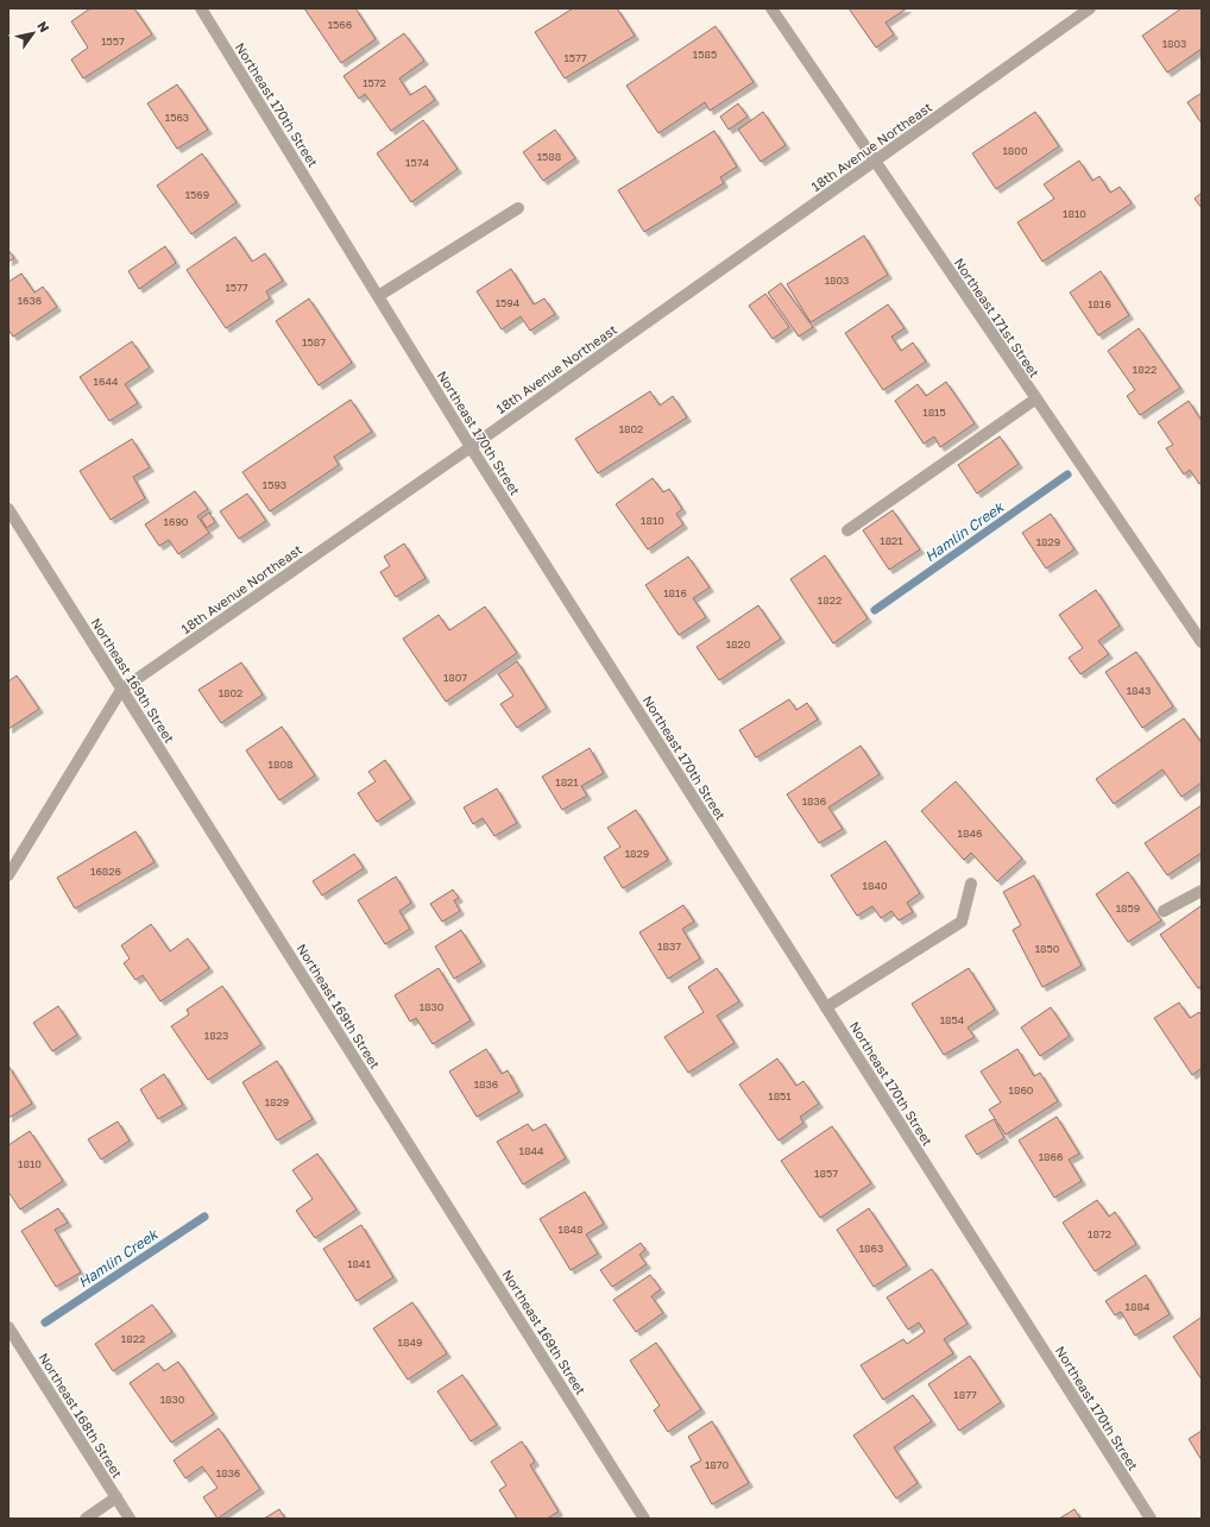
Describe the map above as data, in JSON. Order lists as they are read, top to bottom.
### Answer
{
  "streets": {
    "street": [
      "Northeast 170th Street",
      "18th Avenue Northeast",
      "Northeast 171st Street",
      "Northeast 169th Street",
      "Northeast 168th Street"
    ]
  },
  "crossings": [
    ["Northeast 170th Street", "18th Avenue Northeast"],
    ["18th Avenue Northeast", "Northeast 171st Street"],
    ["18th Avenue Northeast", "Northeast 169th Street"]
  ],
  "water": ["Hamlin Creek"],
  "house_numbers": [
    "1566",
    "1557",
    "1803",
    "1585",
    "1577",
    "1572",
    "1563",
    "1800",
    "1588",
    "1574",
    "1569",
    "1810",
    "1803",
    "1577",
    "1636",
    "1594",
    "1816",
    "1587",
    "1822",
    "1644",
    "1815",
    "1802",
    "1593",
    "1810",
    "1690",
    "1821",
    "1829",
    "1816",
    "1822",
    "1820",
    "1807",
    "1843",
    "1802",
    "1808",
    "1821",
    "1836",
    "1846",
    "1829",
    "16826",
    "1840",
    "1859",
    "1837",
    "1850",
    "1830",
    "1854",
    "1823",
    "1836",
    "1860",
    "1851",
    "1829",
    "1844",
    "1866",
    "1810",
    "1857",
    "1848",
    "1872",
    "1863",
    "1841",
    "1884",
    "1822",
    "1849",
    "1877",
    "1830",
    "1870",
    "1836"
  ],
  "north": "top right"
}
